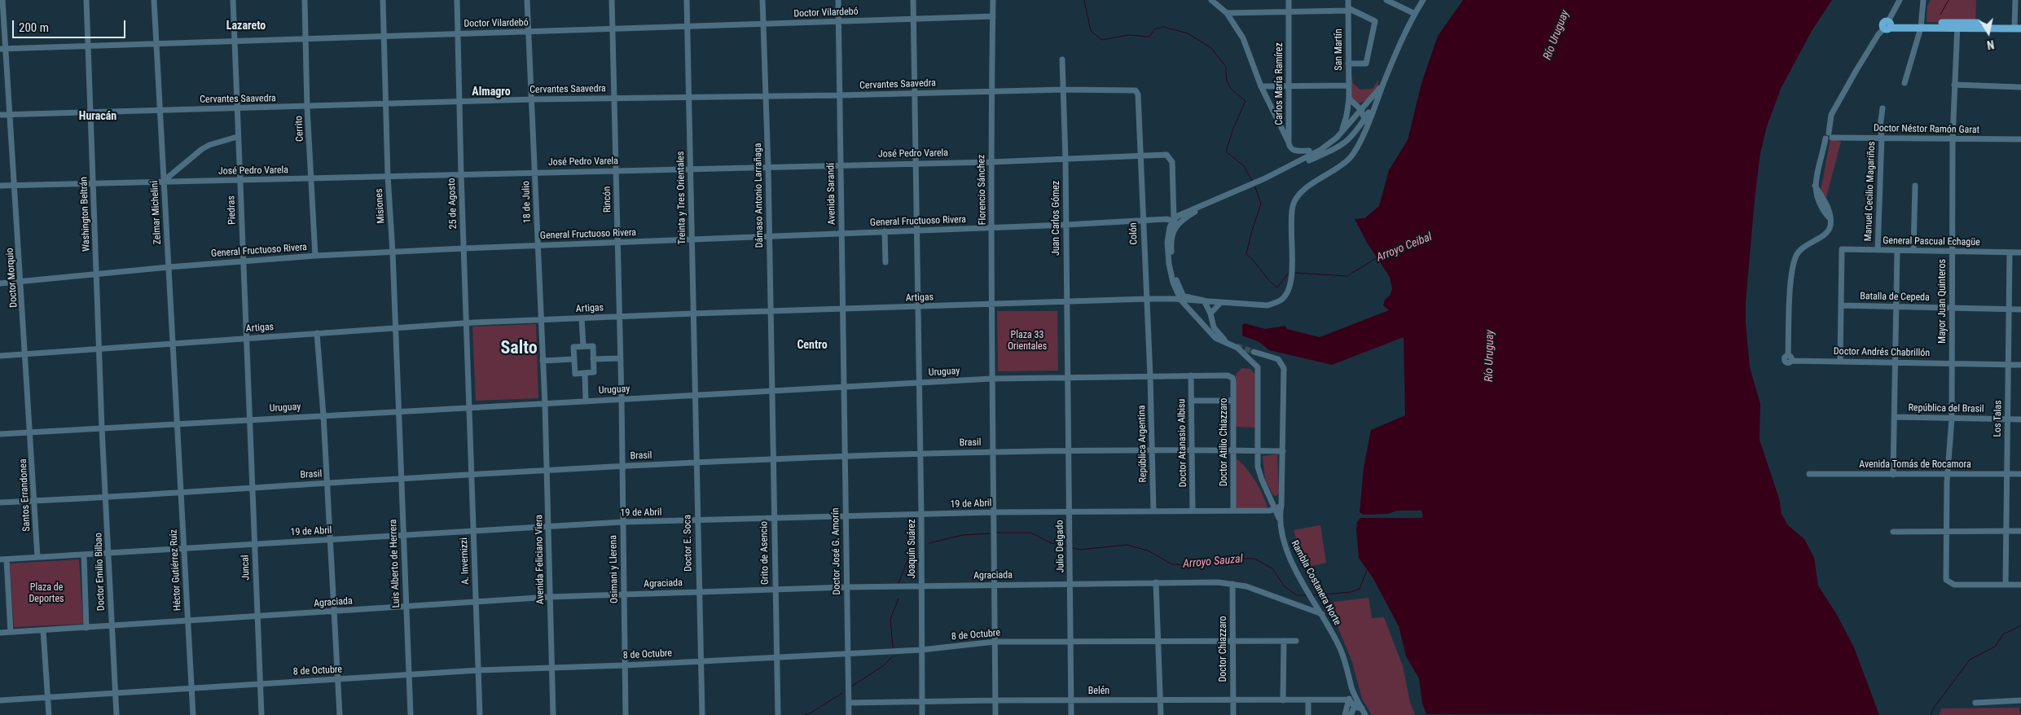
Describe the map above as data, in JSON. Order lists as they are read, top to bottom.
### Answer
{
  "streets": {
    "street": [
      "Doctor Vilardebó",
      "San Martín",
      "Carlos María Ramírez",
      "Cervantes Saavedra",
      "Cerrito",
      "Doctor Néstor Ramón Garat",
      "José Pedro Varela",
      "Florencio Sánchez",
      "Manuel Cecilio Magariños",
      "Avenida Sarandí",
      "Dámaso Antonio Larrañaga",
      "Treinta y Tres Orientales",
      "Rincón",
      "18 de Julio",
      "25 de Agosto",
      "Misiones",
      "Piedras",
      "Zelmar Michelini",
      "Washington Beltrán",
      "Juan Carlos Gómez",
      "General Fructuoso Rivera",
      "Colón",
      "General Pascual Echagüe",
      "Doctor Morquio",
      "Batalla de Cepeda",
      "Artigas",
      "Mayor Juan Quinteros",
      "Doctor Andrés Chabrillón",
      "Uruguay",
      "República del Brasil",
      "Los Talas",
      "Doctor Atilio Chiazzaro",
      "Brasil",
      "Doctor Atanasio Albisu",
      "República Argentina",
      "Avenida Tomás de Rocamora",
      "Santos Errandonea",
      "19 de Abril",
      "Doctor E. Soca",
      "Julio Delgado",
      "Joaquín Suárez",
      "Doctor José G. Amorín",
      "Grito de Asencio",
      "Avenida Feliciano Viera",
      "A. Invernizzi",
      "Luis Alberto de Herrera",
      "Juncal",
      "Osimani y Llerena",
      "Héctor Gutiérrez Ruiz",
      "Doctor Emilio Bilbao",
      "Agraciada",
      "Rambla Costanera Norte",
      "8 de Octubre",
      "Doctor Chiazzaro",
      "Belén"
    ]
  },
  "crossings": [
    ["Doctor Vilardebó", "Cerrito"],
    ["Doctor Vilardebó", "Florencio Sánchez"],
    ["Doctor Vilardebó", "Avenida Sarandí"],
    ["Doctor Vilardebó", "Dámaso Antonio Larrañaga"],
    ["Doctor Vilardebó", "Treinta y Tres Orientales"],
    ["Doctor Vilardebó", "Rincón"],
    ["Doctor Vilardebó", "18 de Julio"],
    ["Doctor Vilardebó", "25 de Agosto"],
    ["Doctor Vilardebó", "Misiones"],
    ["Doctor Vilardebó", "Piedras"],
    ["Doctor Vilardebó", "Zelmar Michelini"],
    ["Doctor Vilardebó", "Washington Beltrán"],
    ["Doctor Vilardebó", "Doctor Morquio"],
    ["Doctor Vilardebó", "Joaquín Suárez"],
    ["Cervantes Saavedra", "Cerrito"],
    ["Cervantes Saavedra", "Florencio Sánchez"],
    ["Cervantes Saavedra", "Avenida Sarandí"],
    ["Cervantes Saavedra", "Dámaso Antonio Larrañaga"],
    ["Cervantes Saavedra", "Treinta y Tres Orientales"],
    ["Cervantes Saavedra", "Rincón"],
    ["Cervantes Saavedra", "18 de Julio"],
    ["Cervantes Saavedra", "25 de Agosto"],
    ["Cervantes Saavedra", "Misiones"],
    ["Cervantes Saavedra", "Piedras"],
    ["Cervantes Saavedra", "Zelmar Michelini"],
    ["Cervantes Saavedra", "Washington Beltrán"],
    ["Cervantes Saavedra", "Juan Carlos Gómez"],
    ["Cervantes Saavedra", "Colón"],
    ["Cervantes Saavedra", "Doctor Morquio"],
    ["Cervantes Saavedra", "Joaquín Suárez"],
    ["Cerrito", "José Pedro Varela"],
    ["Cerrito", "General Fructuoso Rivera"],
    ["Doctor Néstor Ramón Garat", "Manuel Cecilio Magariños"],
    ["Doctor Néstor Ramón Garat", "Mayor Juan Quinteros"],
    ["Doctor Néstor Ramón Garat", "Doctor Andrés Chabrillón"],
    ["José Pedro Varela", "Florencio Sánchez"],
    ["José Pedro Varela", "Avenida Sarandí"],
    ["José Pedro Varela", "Dámaso Antonio Larrañaga"],
    ["José Pedro Varela", "Treinta y Tres Orientales"],
    ["José Pedro Varela", "Rincón"],
    ["José Pedro Varela", "18 de Julio"],
    ["José Pedro Varela", "25 de Agosto"],
    ["José Pedro Varela", "Misiones"],
    ["José Pedro Varela", "Piedras"],
    ["José Pedro Varela", "Zelmar Michelini"],
    ["José Pedro Varela", "Washington Beltrán"],
    ["José Pedro Varela", "Juan Carlos Gómez"],
    ["José Pedro Varela", "General Fructuoso Rivera"],
    ["José Pedro Varela", "Colón"],
    ["José Pedro Varela", "Doctor Morquio"],
    ["José Pedro Varela", "Joaquín Suárez"],
    ["Florencio Sánchez", "General Fructuoso Rivera"],
    ["Florencio Sánchez", "Artigas"],
    ["Florencio Sánchez", "Uruguay"],
    ["Florencio Sánchez", "Brasil"],
    ["Florencio Sánchez", "19 de Abril"],
    ["Florencio Sánchez", "Agraciada"],
    ["Florencio Sánchez", "8 de Octubre"],
    ["Florencio Sánchez", "Belén"],
    ["Manuel Cecilio Magariños", "General Pascual Echagüe"],
    ["Avenida Sarandí", "General Fructuoso Rivera"],
    ["Avenida Sarandí", "Artigas"],
    ["Avenida Sarandí", "Uruguay"],
    ["Avenida Sarandí", "Doctor José G. Amorín"],
    ["Dámaso Antonio Larrañaga", "General Fructuoso Rivera"],
    ["Dámaso Antonio Larrañaga", "Artigas"],
    ["Dámaso Antonio Larrañaga", "Uruguay"],
    ["Dámaso Antonio Larrañaga", "Grito de Asencio"],
    ["Treinta y Tres Orientales", "General Fructuoso Rivera"],
    ["Treinta y Tres Orientales", "Artigas"],
    ["Treinta y Tres Orientales", "Uruguay"],
    ["Treinta y Tres Orientales", "Doctor E. Soca"],
    ["Rincón", "General Fructuoso Rivera"],
    ["Rincón", "Artigas"],
    ["Rincón", "Uruguay"],
    ["Rincón", "Osimani y Llerena"],
    ["18 de Julio", "General Fructuoso Rivera"],
    ["18 de Julio", "Artigas"],
    ["18 de Julio", "Uruguay"],
    ["18 de Julio", "Avenida Feliciano Viera"],
    ["25 de Agosto", "General Fructuoso Rivera"],
    ["25 de Agosto", "Artigas"],
    ["25 de Agosto", "Uruguay"],
    ["25 de Agosto", "A. Invernizzi"],
    ["Misiones", "General Fructuoso Rivera"],
    ["Misiones", "Artigas"],
    ["Misiones", "Uruguay"],
    ["Misiones", "Luis Alberto de Herrera"],
    ["Piedras", "General Fructuoso Rivera"],
    ["Piedras", "Artigas"],
    ["Piedras", "Uruguay"],
    ["Piedras", "Juncal"],
    ["Zelmar Michelini", "General Fructuoso Rivera"],
    ["Zelmar Michelini", "Artigas"],
    ["Zelmar Michelini", "Uruguay"],
    ["Zelmar Michelini", "Héctor Gutiérrez Ruiz"],
    ["Washington Beltrán", "General Fructuoso Rivera"],
    ["Washington Beltrán", "Artigas"],
    ["Washington Beltrán", "Uruguay"],
    ["Washington Beltrán", "Doctor Emilio Bilbao"],
    ["Juan Carlos Gómez", "General Fructuoso Rivera"],
    ["Juan Carlos Gómez", "Artigas"],
    ["Juan Carlos Gómez", "Uruguay"],
    ["Juan Carlos Gómez", "Julio Delgado"],
    ["General Fructuoso Rivera", "Colón"],
    ["General Fructuoso Rivera", "Doctor Morquio"],
    ["General Fructuoso Rivera", "Joaquín Suárez"],
    ["Colón", "Artigas"],
    ["Colón", "Uruguay"],
    ["Colón", "República Argentina"],
    ["General Pascual Echagüe", "Batalla de Cepeda"],
    ["General Pascual Echagüe", "Mayor Juan Quinteros"],
    ["General Pascual Echagüe", "Los Talas"],
    ["Doctor Morquio", "Artigas"],
    ["Doctor Morquio", "Uruguay"],
    ["Doctor Morquio", "Santos Errandonea"],
    ["Batalla de Cepeda", "Mayor Juan Quinteros"],
    ["Batalla de Cepeda", "Los Talas"],
    ["Artigas", "Joaquín Suárez"],
    ["Mayor Juan Quinteros", "Doctor Andrés Chabrillón"],
    ["Mayor Juan Quinteros", "República del Brasil"],
    ["Mayor Juan Quinteros", "Los Talas"],
    ["Mayor Juan Quinteros", "Avenida Tomás de Rocamora"],
    ["Doctor Andrés Chabrillón", "Los Talas"],
    ["Uruguay", "Doctor Atilio Chiazzaro"],
    ["Uruguay", "Doctor Atanasio Albisu"],
    ["Uruguay", "República Argentina"],
    ["Uruguay", "Santos Errandonea"],
    ["Uruguay", "Doctor E. Soca"],
    ["Uruguay", "Julio Delgado"],
    ["Uruguay", "Joaquín Suárez"],
    ["Uruguay", "Doctor José G. Amorín"],
    ["Uruguay", "Grito de Asencio"],
    ["Uruguay", "Avenida Feliciano Viera"],
    ["Uruguay", "A. Invernizzi"],
    ["Uruguay", "Luis Alberto de Herrera"],
    ["Uruguay", "Juncal"],
    ["Uruguay", "Osimani y Llerena"],
    ["Uruguay", "Héctor Gutiérrez Ruiz"],
    ["Uruguay", "Doctor Emilio Bilbao"],
    ["República del Brasil", "Los Talas"],
    ["Los Talas", "Avenida Tomás de Rocamora"],
    ["Doctor Atilio Chiazzaro", "Brasil"],
    ["Doctor Atilio Chiazzaro", "19 de Abril"],
    ["Brasil", "Doctor Atanasio Albisu"],
    ["Brasil", "República Argentina"],
    ["Brasil", "Santos Errandonea"],
    ["Brasil", "Doctor E. Soca"],
    ["Brasil", "Julio Delgado"],
    ["Brasil", "Joaquín Suárez"],
    ["Brasil", "Doctor José G. Amorín"],
    ["Brasil", "Grito de Asencio"],
    ["Brasil", "Avenida Feliciano Viera"],
    ["Brasil", "A. Invernizzi"],
    ["Brasil", "Luis Alberto de Herrera"],
    ["Brasil", "Juncal"],
    ["Brasil", "Osimani y Llerena"],
    ["Brasil", "Héctor Gutiérrez Ruiz"],
    ["Brasil", "Doctor Emilio Bilbao"],
    ["Brasil", "Rambla Costanera Norte"],
    ["Doctor Atanasio Albisu", "19 de Abril"],
    ["República Argentina", "19 de Abril"],
    ["Santos Errandonea", "19 de Abril"],
    ["19 de Abril", "Doctor E. Soca"],
    ["19 de Abril", "Julio Delgado"],
    ["19 de Abril", "Joaquín Suárez"],
    ["19 de Abril", "Doctor José G. Amorín"],
    ["19 de Abril", "Grito de Asencio"],
    ["19 de Abril", "Avenida Feliciano Viera"],
    ["19 de Abril", "A. Invernizzi"],
    ["19 de Abril", "Luis Alberto de Herrera"],
    ["19 de Abril", "Juncal"],
    ["19 de Abril", "Osimani y Llerena"],
    ["19 de Abril", "Héctor Gutiérrez Ruiz"],
    ["19 de Abril", "Doctor Emilio Bilbao"],
    ["Doctor E. Soca", "Agraciada"],
    ["Doctor E. Soca", "8 de Octubre"],
    ["Julio Delgado", "Agraciada"],
    ["Julio Delgado", "8 de Octubre"],
    ["Julio Delgado", "Belén"],
    ["Joaquín Suárez", "Agraciada"],
    ["Joaquín Suárez", "8 de Octubre"],
    ["Joaquín Suárez", "Belén"],
    ["Doctor José G. Amorín", "Agraciada"],
    ["Doctor José G. Amorín", "8 de Octubre"],
    ["Doctor José G. Amorín", "Belén"],
    ["Grito de Asencio", "Agraciada"],
    ["Grito de Asencio", "8 de Octubre"],
    ["Avenida Feliciano Viera", "Agraciada"],
    ["Avenida Feliciano Viera", "8 de Octubre"],
    ["A. Invernizzi", "Agraciada"],
    ["A. Invernizzi", "8 de Octubre"],
    ["Luis Alberto de Herrera", "Agraciada"],
    ["Luis Alberto de Herrera", "8 de Octubre"],
    ["Juncal", "Agraciada"],
    ["Juncal", "8 de Octubre"],
    ["Osimani y Llerena", "Agraciada"],
    ["Osimani y Llerena", "8 de Octubre"],
    ["Héctor Gutiérrez Ruiz", "Agraciada"],
    ["Héctor Gutiérrez Ruiz", "8 de Octubre"],
    ["Doctor Emilio Bilbao", "Agraciada"],
    ["Doctor Emilio Bilbao", "8 de Octubre"],
    ["Agraciada", "Rambla Costanera Norte"],
    ["Agraciada", "Doctor Chiazzaro"],
    ["8 de Octubre", "Doctor Chiazzaro"],
    ["Doctor Chiazzaro", "Belén"]
  ],
  "districts": [
    "Lazareto",
    "Almagro",
    "Huracán",
    "Centro",
    "Salto"
  ],
  "water": ["Río Uruguay", "Arroyo Ceibal", "Arroyo Sauzal"],
  "parks": ["Plaza 33 Orientales", "Plaza de Deportes"],
  "scale_bar": "200 m",
  "north": "bottom"
}
